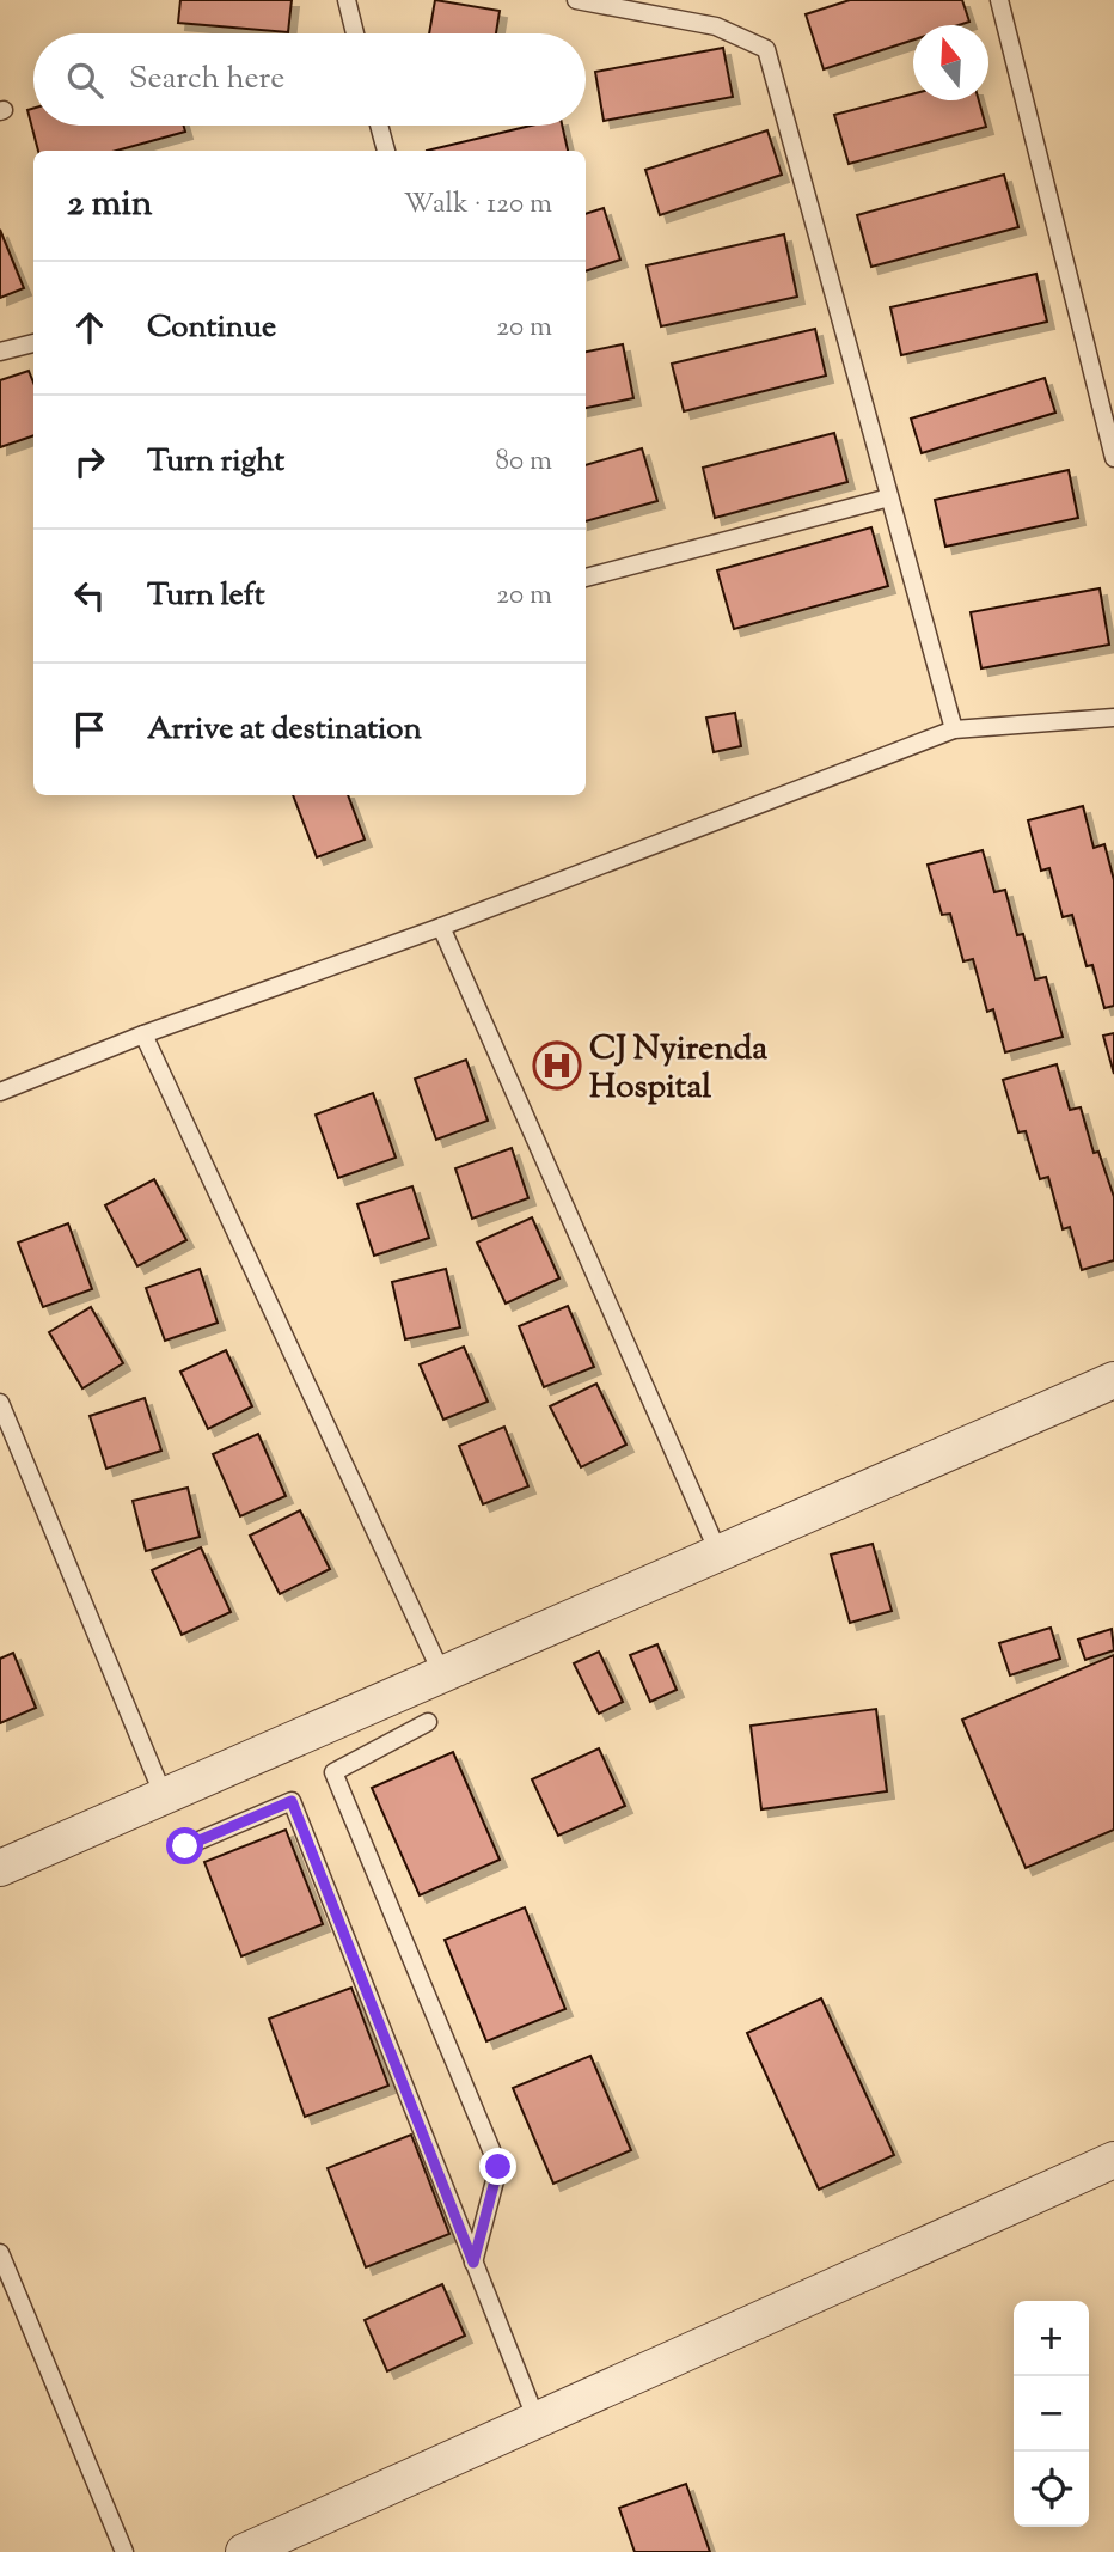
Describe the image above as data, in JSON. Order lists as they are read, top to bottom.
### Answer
{
  "places": {
    "hospital": ["CJ Nyirenda Hospital"]
  },
  "north": "top",
  "page": {
    "search": "Search here",
    "heading": ["2 min", "Walk · 120 m"],
    "list": [
      ["Continue", "20 m"],
      ["Turn right", "80 m"],
      ["Turn left", "20 m"],
      "Arrive at destination"
    ],
    "map_buttons": ["+", "−"]
  }
}
